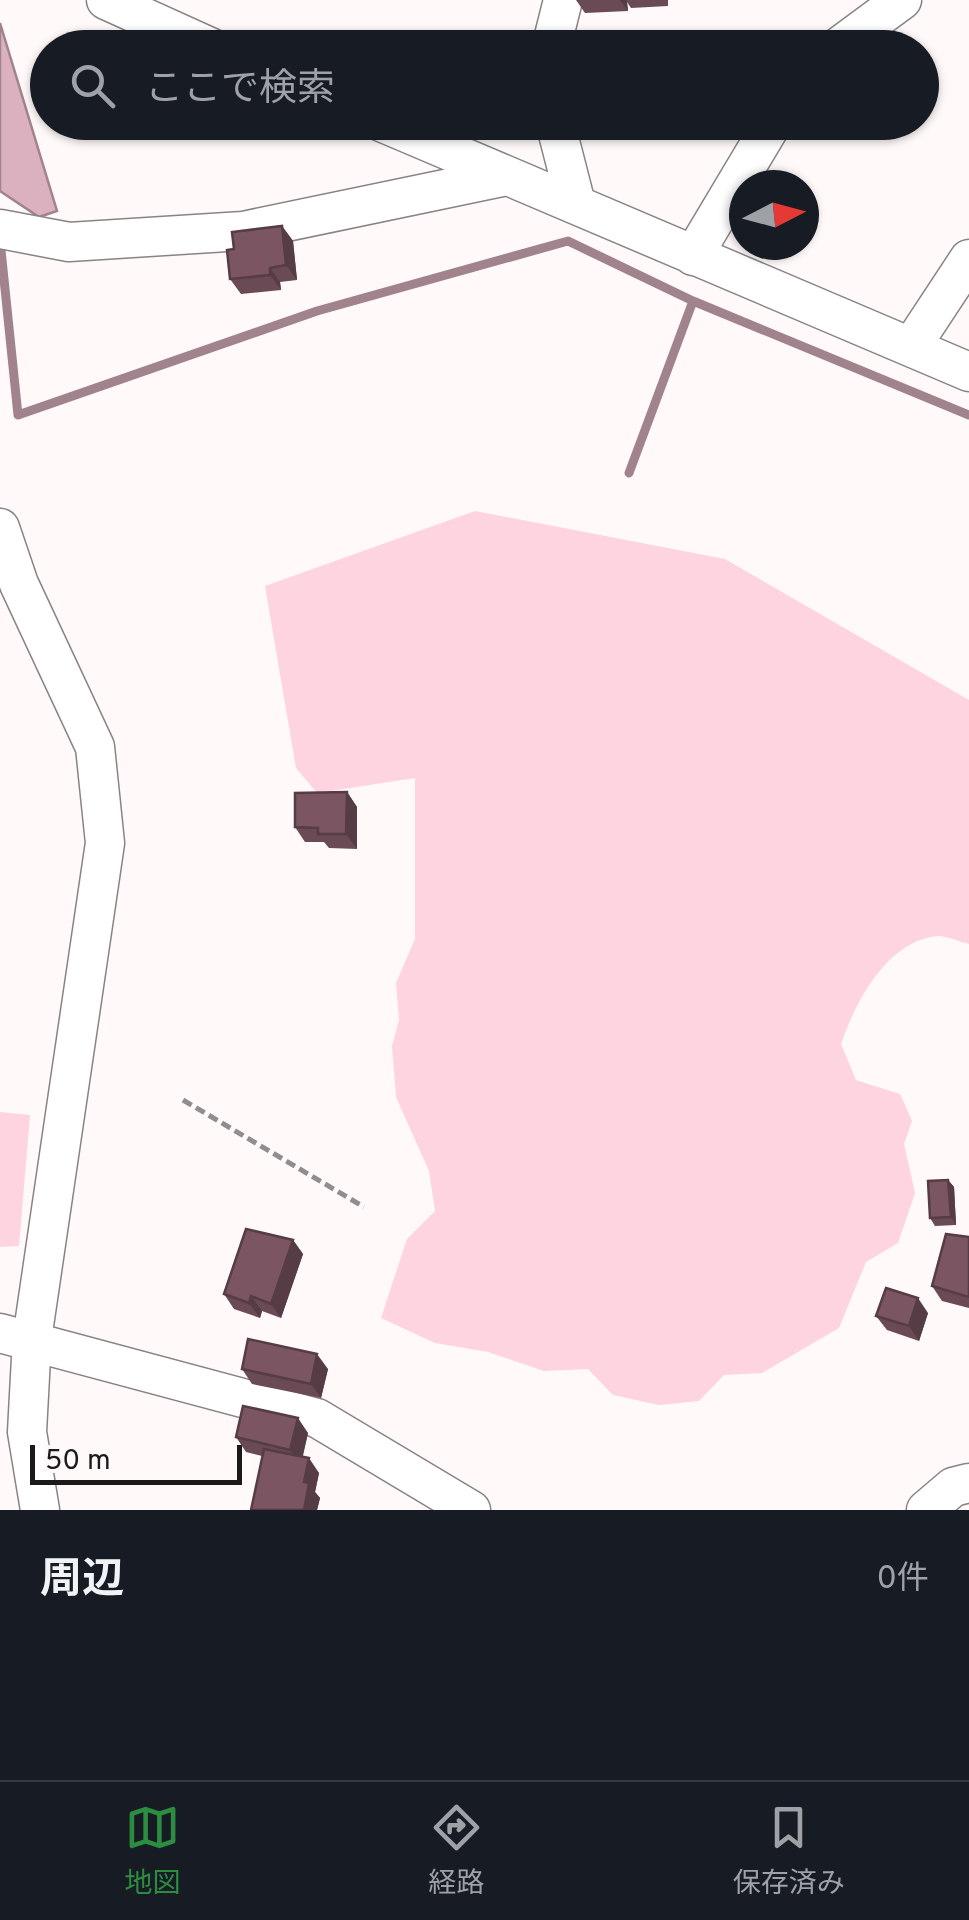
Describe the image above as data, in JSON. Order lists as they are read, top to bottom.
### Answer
{
  "scale_bar": "50 m",
  "north": "right",
  "page": {
    "search": "ここで検索",
    "scale": "50 m",
    "heading": ["周辺", "0件"],
    "nav": ["地図", "経路", "保存済み"]
  }
}
